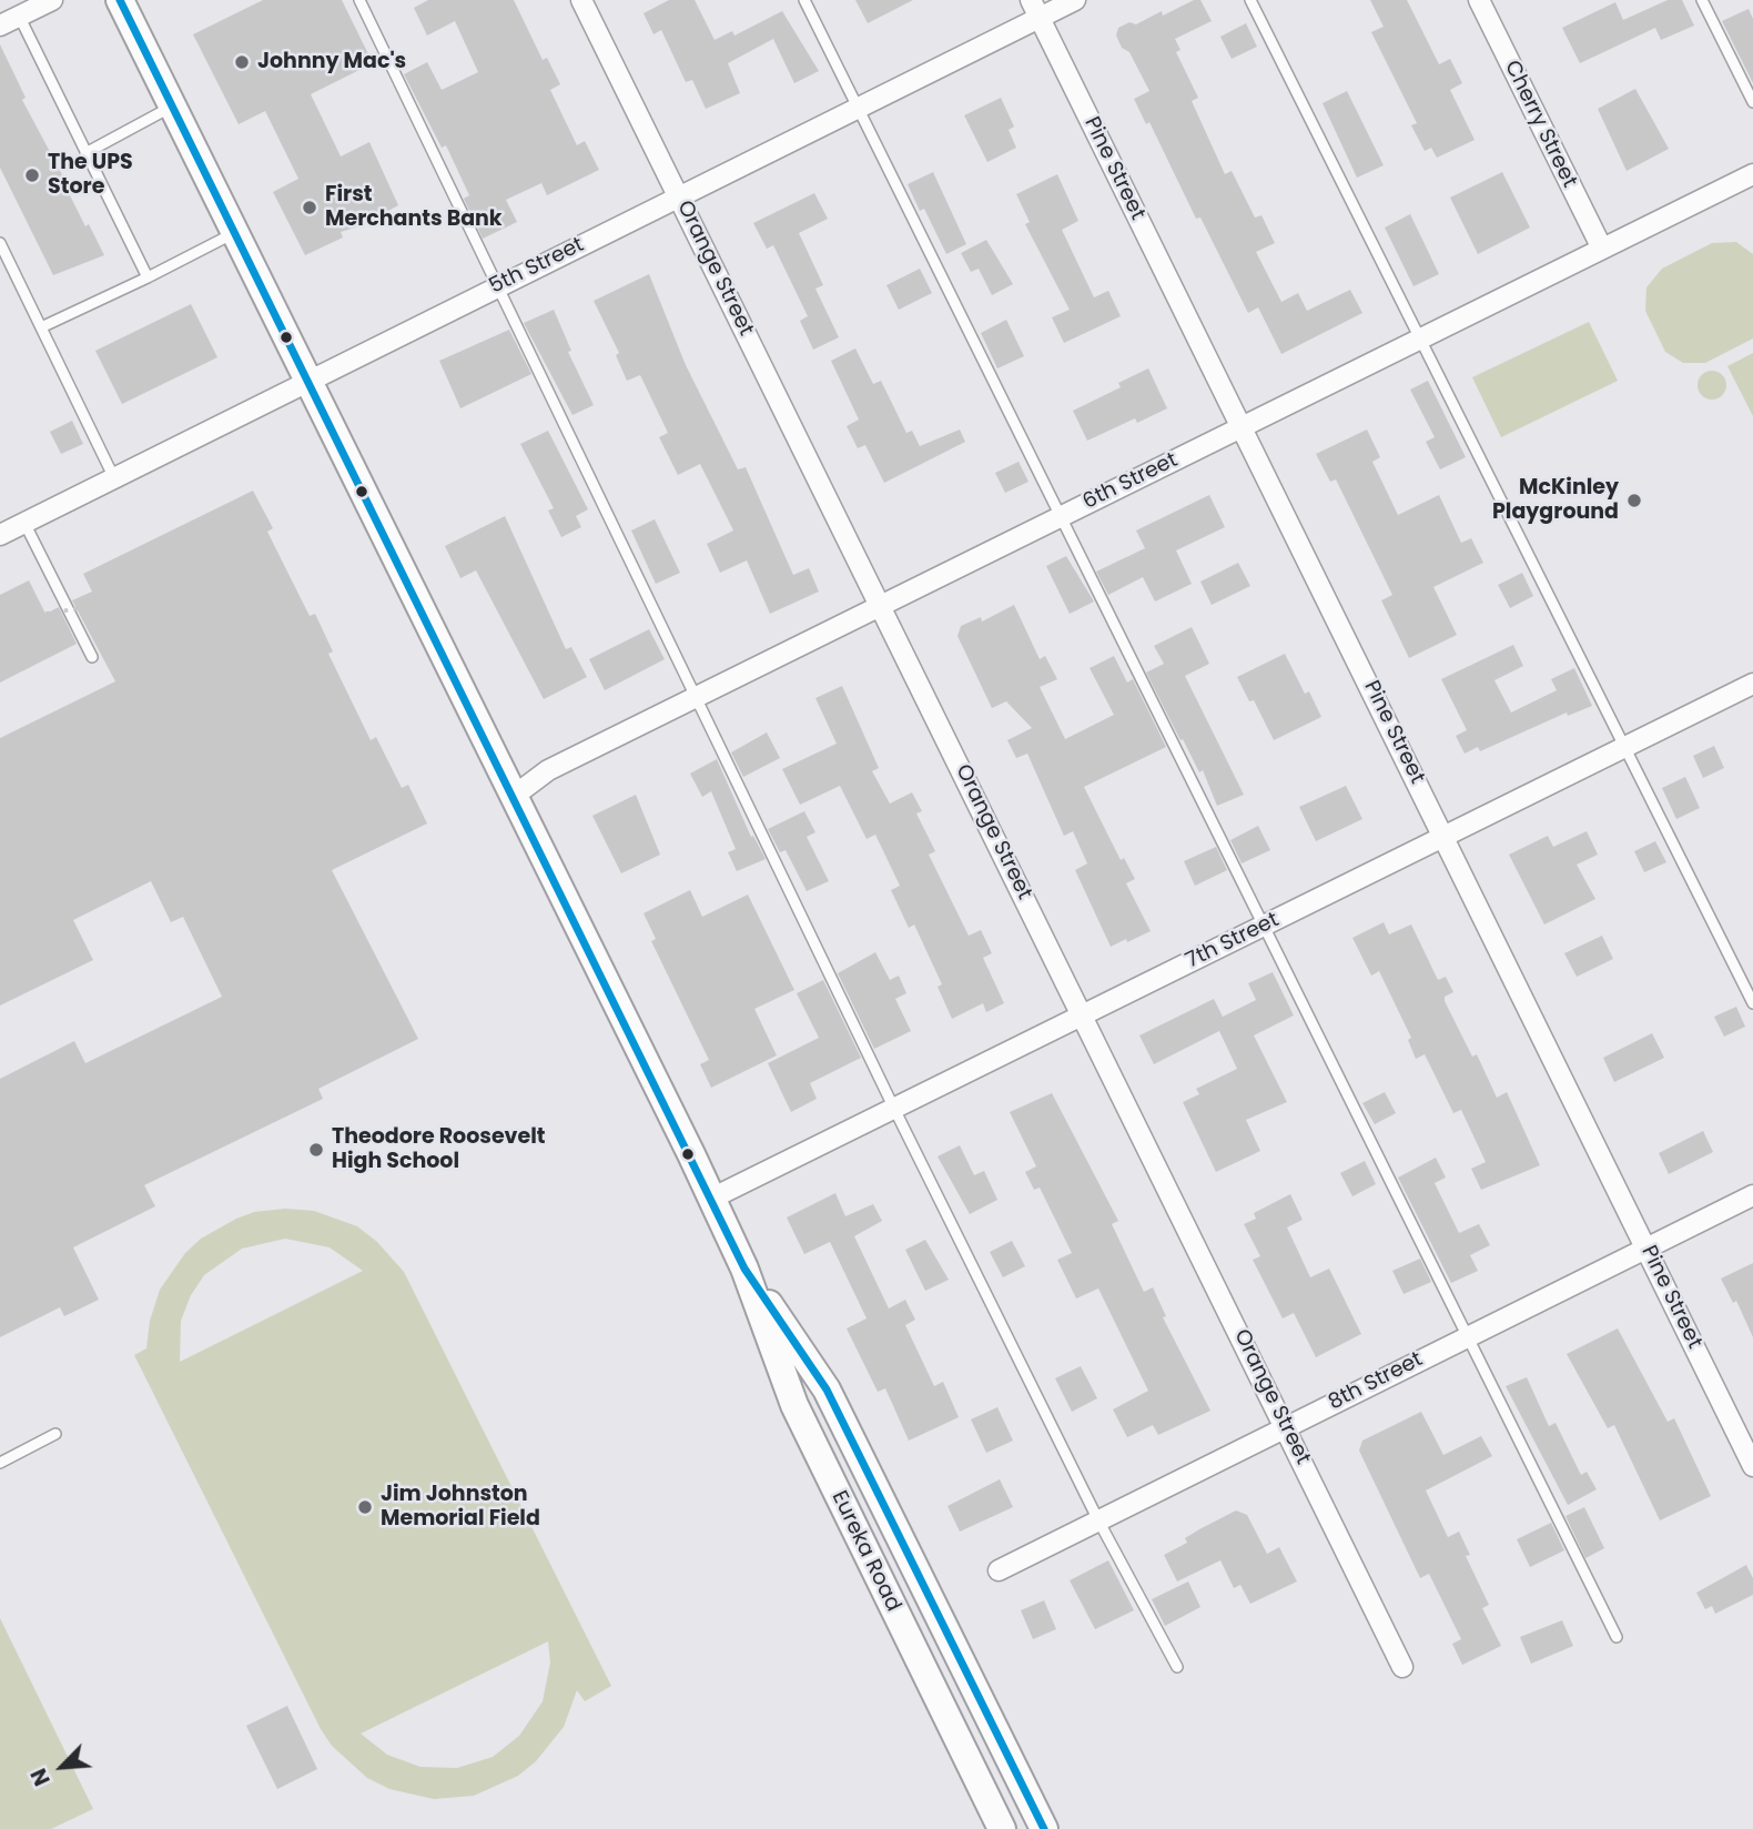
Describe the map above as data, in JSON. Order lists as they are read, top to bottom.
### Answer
{
  "streets": {
    "main road": ["Eureka Road"],
    "street": [
      "Cherry Street",
      "Pine Street",
      "5th Street",
      "Orange Street",
      "6th Street",
      "7th Street",
      "8th Street"
    ]
  },
  "crossings": [
    ["Cherry Street", "6th Street"],
    ["Pine Street", "5th Street"],
    ["Pine Street", "6th Street"],
    ["Pine Street", "7th Street"],
    ["Pine Street", "8th Street"],
    ["5th Street", "Orange Street"],
    ["5th Street", "Eureka Road"],
    ["Orange Street", "6th Street"],
    ["Orange Street", "7th Street"],
    ["Orange Street", "8th Street"],
    ["6th Street", "Eureka Road"],
    ["7th Street", "Eureka Road"]
  ],
  "places": [
    "Johnny Mac's",
    "The UPS Store",
    "First Merchants Bank",
    "McKinley Playground",
    "Theodore Roosevelt High School",
    "Jim Johnston Memorial Field"
  ],
  "north": "bottom left"
}
